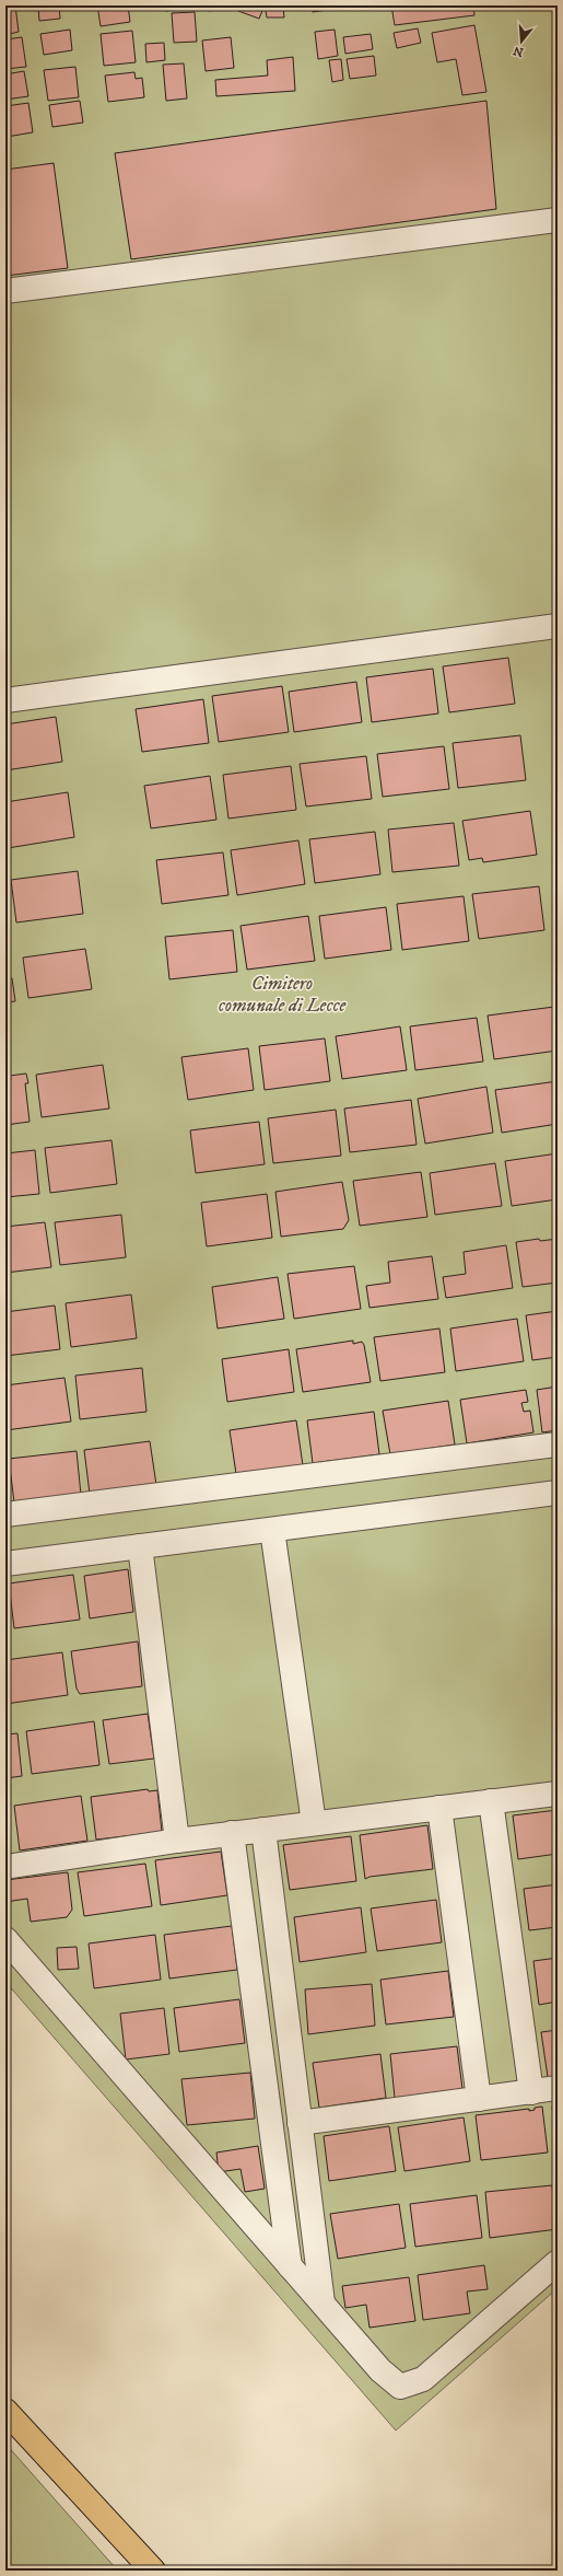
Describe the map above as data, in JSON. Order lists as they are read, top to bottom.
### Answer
{
  "parks": ["Cimitero comunale di Lecce"],
  "north": "bottom"
}
